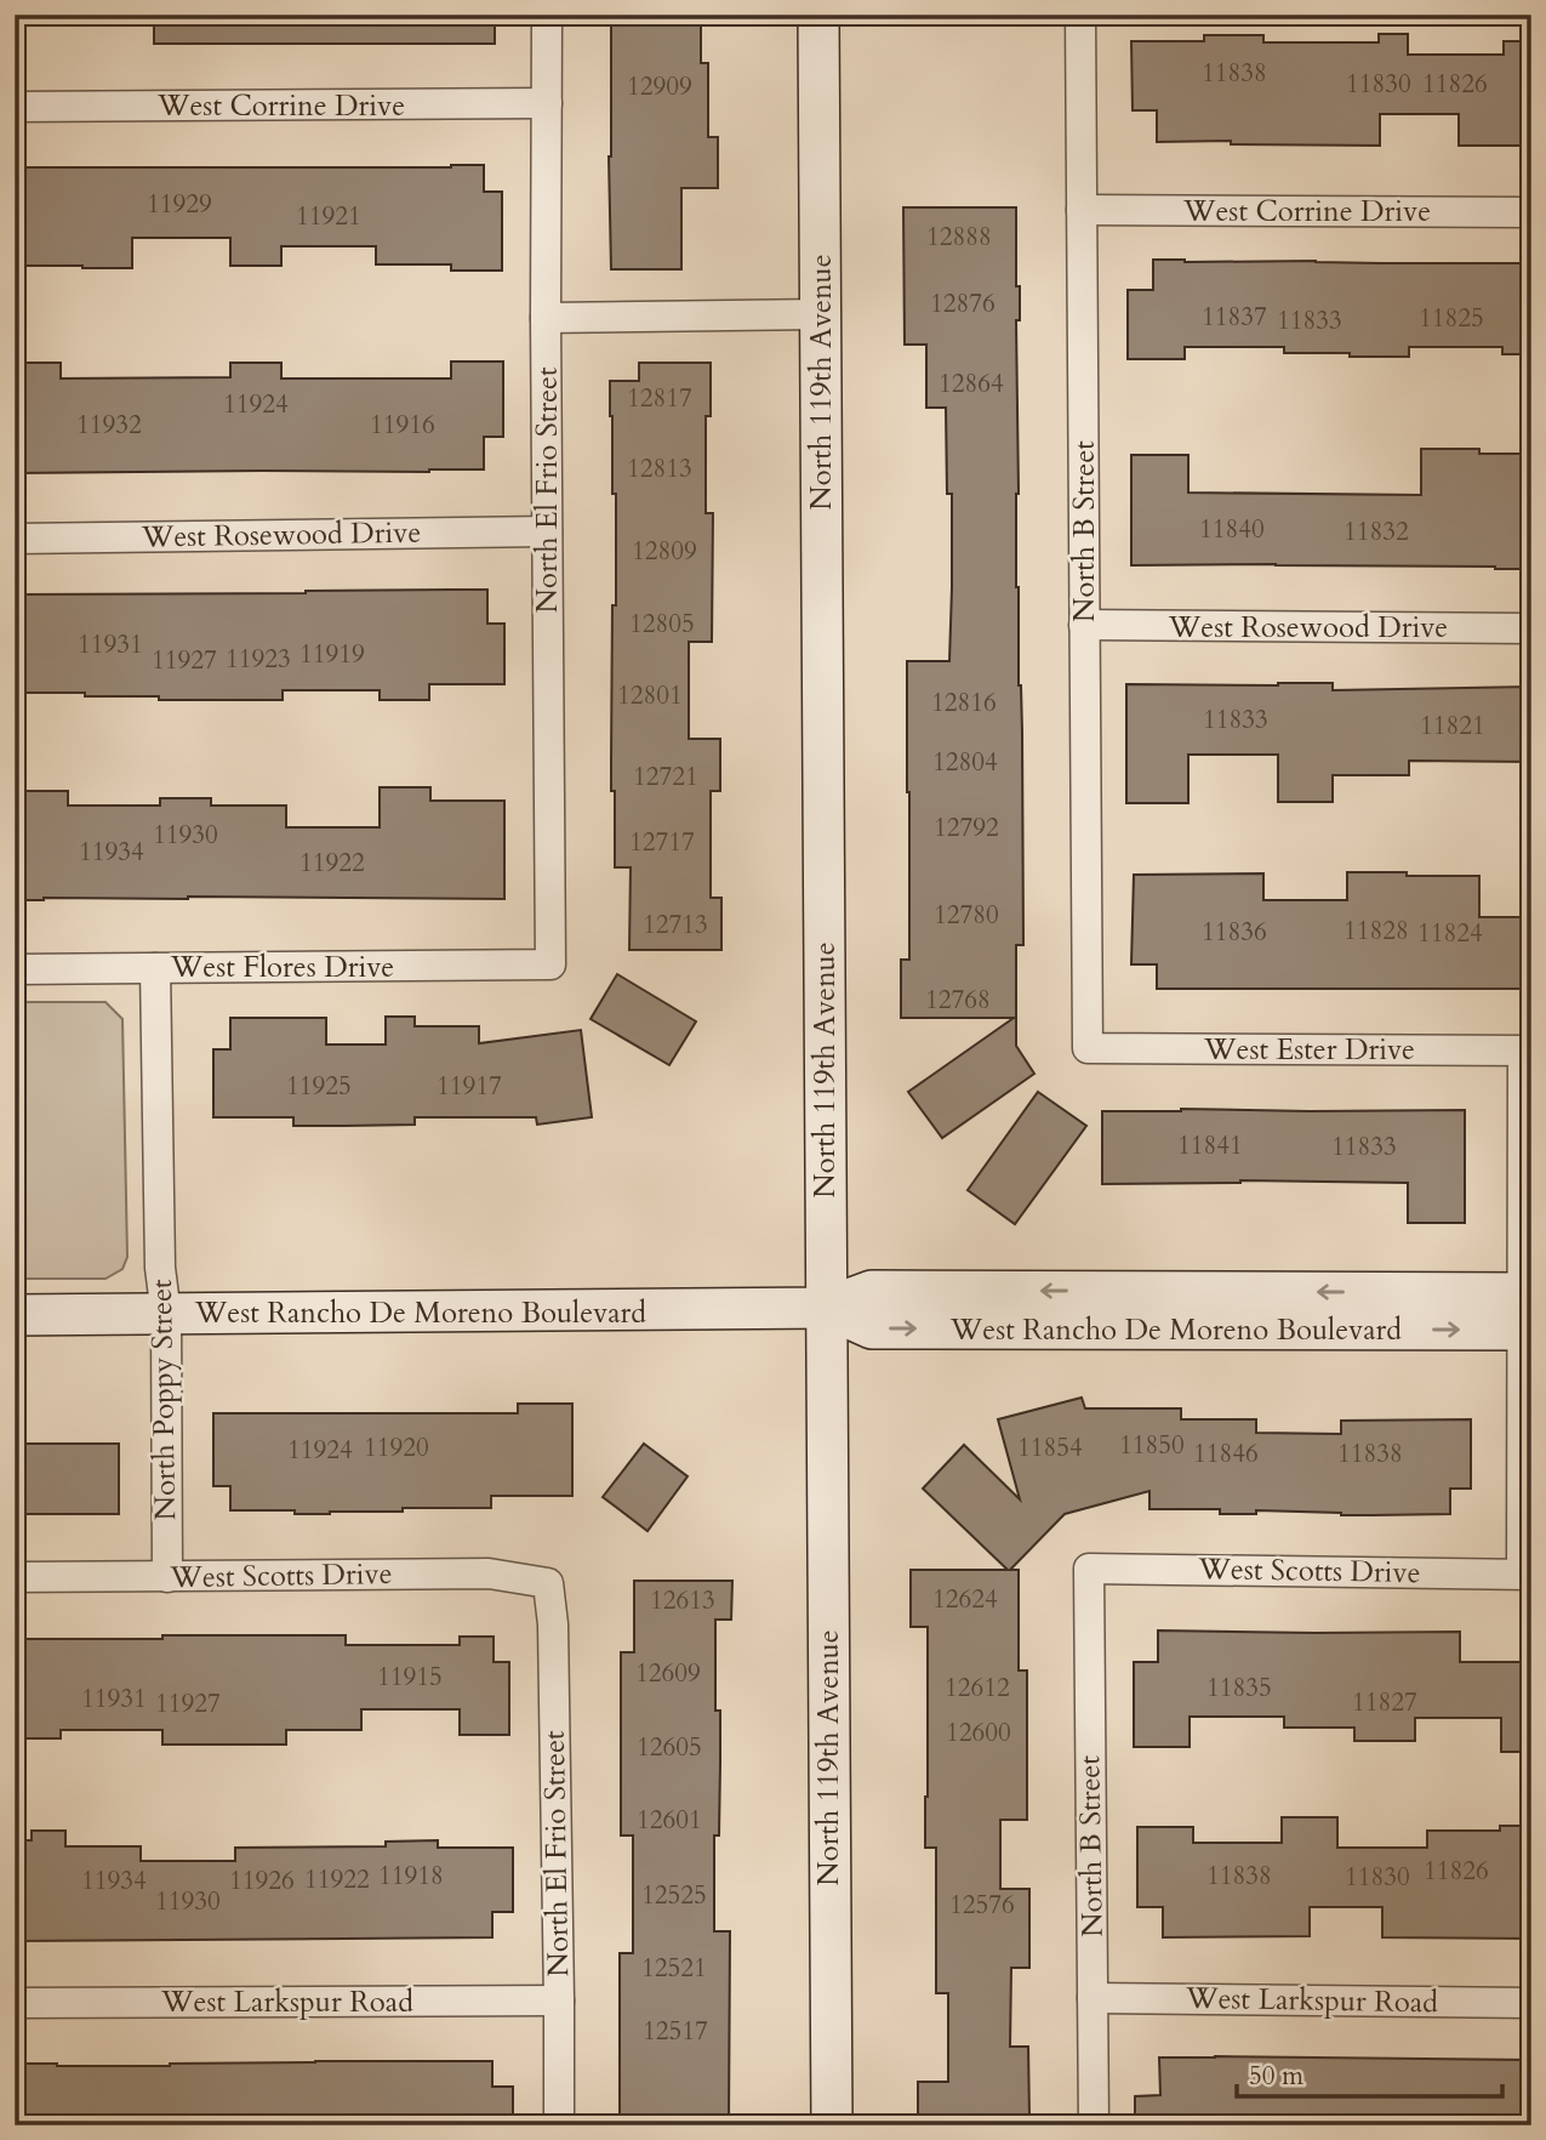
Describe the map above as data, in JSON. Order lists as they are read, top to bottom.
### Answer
{
  "streets": {
    "street": [
      "West Corrine Drive",
      "North 119th Avenue",
      "North El Frio Street",
      "North B Street",
      "West Rosewood Drive",
      "West Flores Drive",
      "West Ester Drive",
      "West Rancho De Moreno Boulevard",
      "North Poppy Street",
      "West Scotts Drive",
      "West Larkspur Road"
    ]
  },
  "crossings": [
    ["West Corrine Drive", "North El Frio Street"],
    ["West Corrine Drive", "North B Street"],
    ["North 119th Avenue", "West Rancho De Moreno Boulevard"],
    ["North El Frio Street", "West Rosewood Drive"],
    ["North El Frio Street", "West Flores Drive"],
    ["North El Frio Street", "West Scotts Drive"],
    ["North El Frio Street", "West Larkspur Road"],
    ["North B Street", "West Rosewood Drive"],
    ["North B Street", "West Ester Drive"],
    ["North B Street", "West Scotts Drive"],
    ["North B Street", "West Larkspur Road"],
    ["West Flores Drive", "North Poppy Street"],
    ["West Rancho De Moreno Boulevard", "North Poppy Street"],
    ["North Poppy Street", "West Scotts Drive"]
  ],
  "house_numbers": [
    "11838",
    "11830",
    "11826",
    "12909",
    "11929",
    "11921",
    "12888",
    "12876",
    "11837",
    "11825",
    "11833",
    "12864",
    "12817",
    "11924",
    "11932",
    "11916",
    "12813",
    "11840",
    "11832",
    "12809",
    "12805",
    "11931",
    "11919",
    "11923",
    "11927",
    "12801",
    "12816",
    "11833",
    "11821",
    "12804",
    "12721",
    "12792",
    "11930",
    "12717",
    "11934",
    "11922",
    "12780",
    "12713",
    "11828",
    "11836",
    "11824",
    "12768",
    "11925",
    "11917",
    "11841",
    "11833",
    "11850",
    "11920",
    "11854",
    "11924",
    "11846",
    "11838",
    "12624",
    "12613",
    "12609",
    "11915",
    "12612",
    "11835",
    "11931",
    "11827",
    "11927",
    "12600",
    "12605",
    "12601",
    "11826",
    "11918",
    "11838",
    "11830",
    "11922",
    "11934",
    "11926",
    "12525",
    "11930",
    "12576",
    "12521",
    "12517"
  ],
  "scale_bar": "50 m"
}
